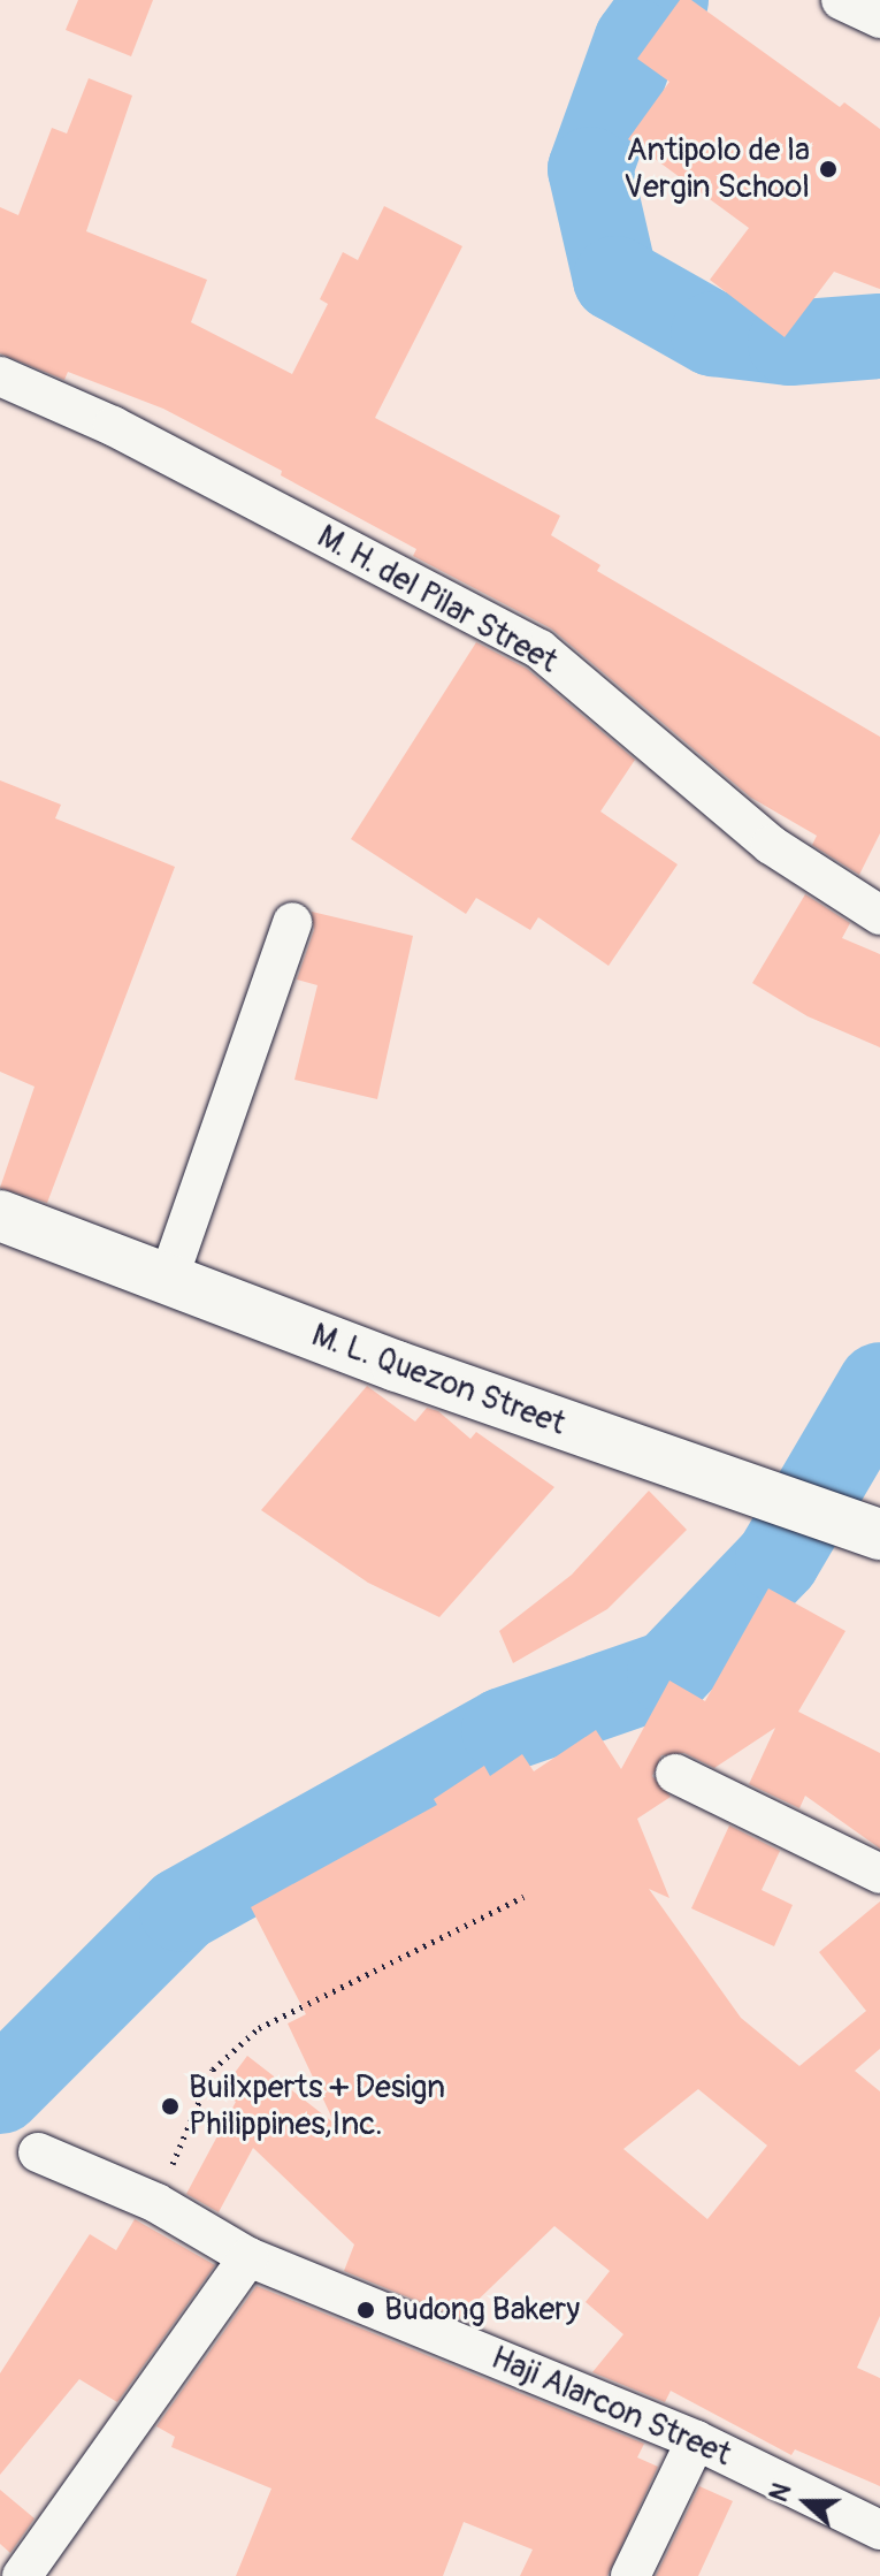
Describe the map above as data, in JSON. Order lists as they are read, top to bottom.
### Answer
{
  "streets": {
    "street": ["M. H. del Pilar Street", "M. L. Quezon Street", "Haji Alarcon Street"]
  },
  "places": ["Antipolo de la Vergin School", "Builxperts + Design Philippines,Inc.", "Budong Bakery"],
  "north": "left"
}
